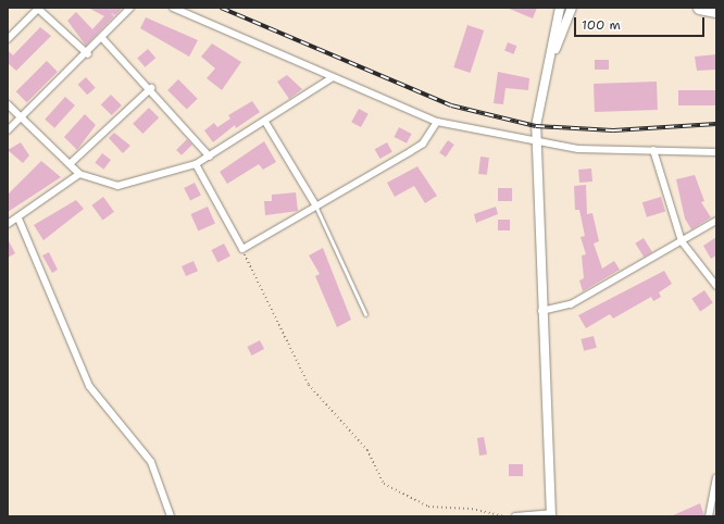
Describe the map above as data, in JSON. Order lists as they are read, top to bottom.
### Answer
{
  "scale_bar": "100 m"
}
